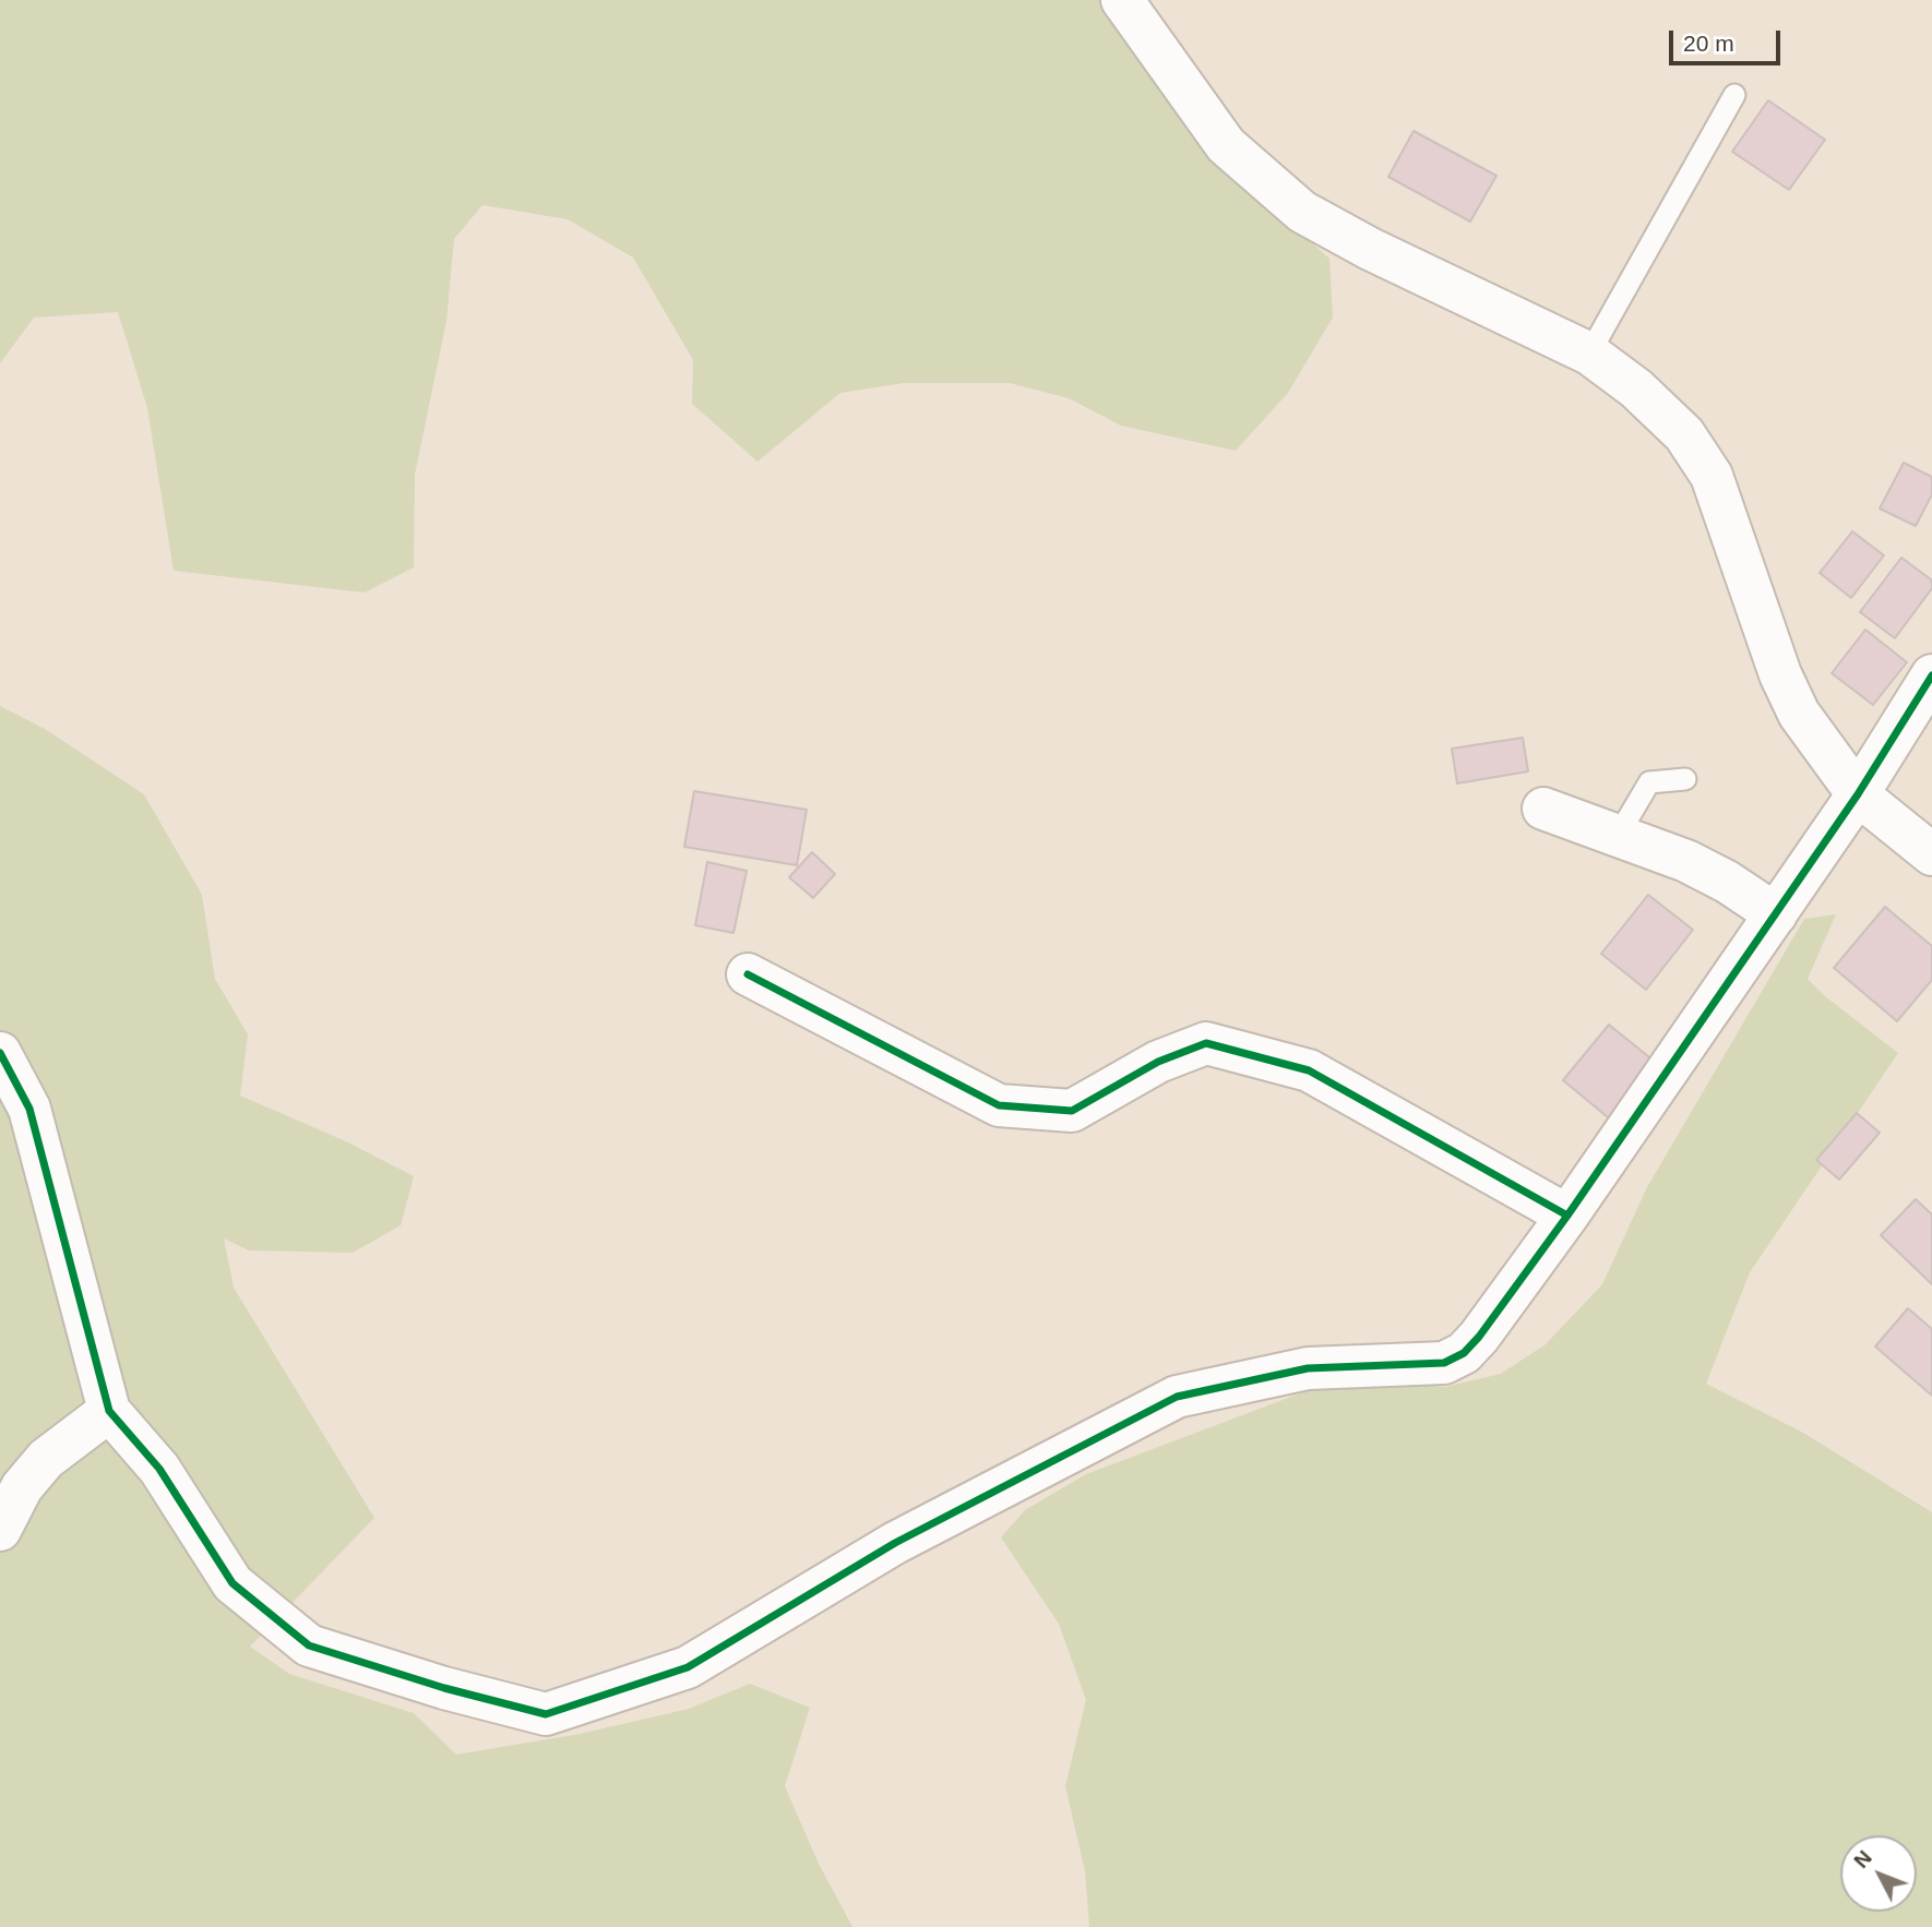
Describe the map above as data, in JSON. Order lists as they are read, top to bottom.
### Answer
{
  "scale_bar": "20 m",
  "north": "top left"
}
